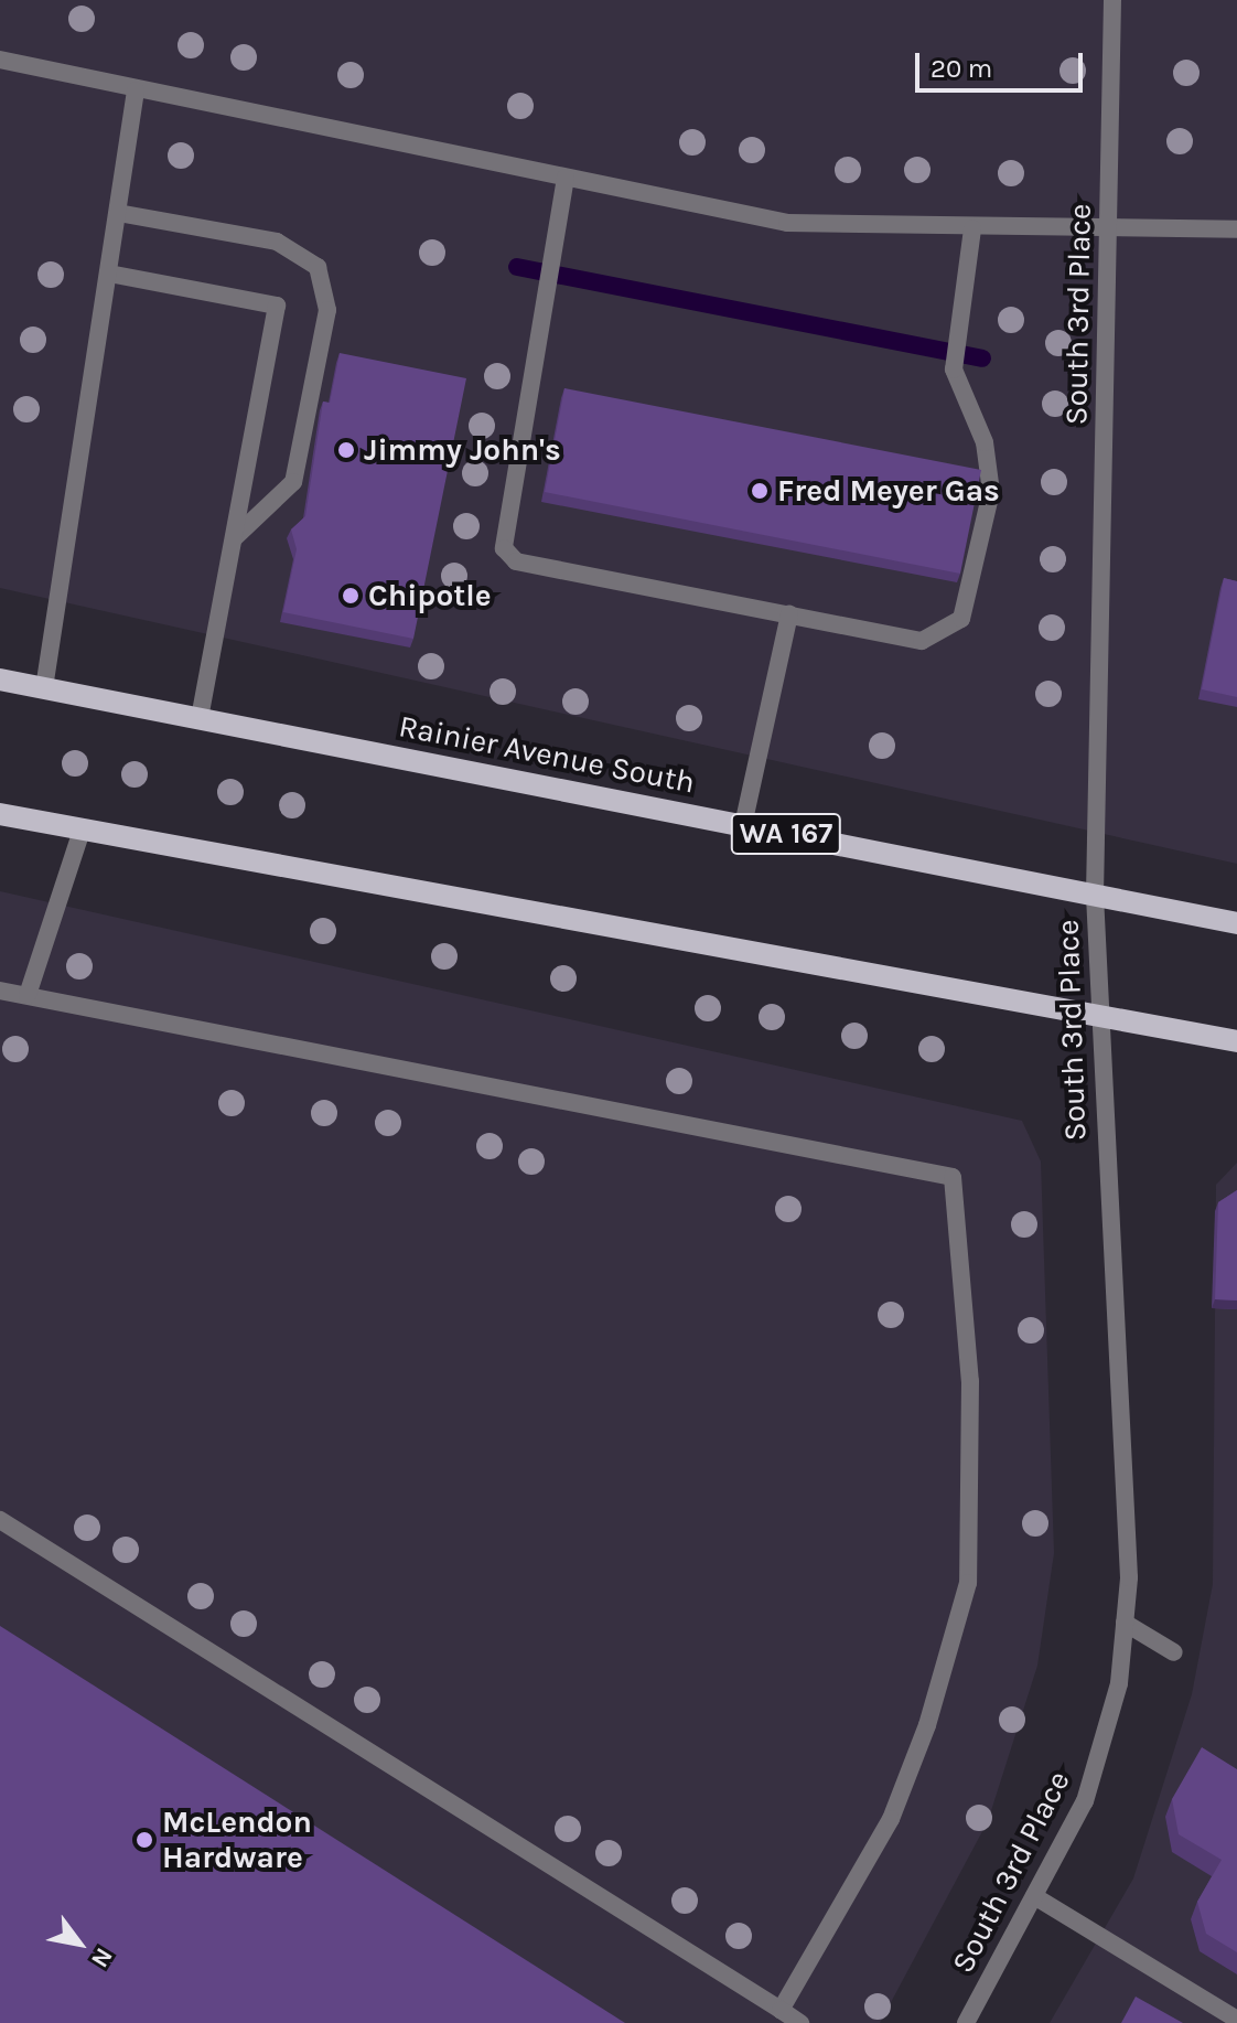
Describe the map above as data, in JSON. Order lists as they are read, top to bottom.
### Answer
{
  "streets": {
    "main road": ["Rainier Avenue South", "WA 167"],
    "street": ["South 3rd Place"]
  },
  "crossings": [
    ["South 3rd Place", "Rainier Avenue South"]
  ],
  "places": [
    "Jimmy John's",
    "Fred Meyer Gas",
    "Chipotle",
    "McLendon Hardware"
  ],
  "scale_bar": "20 m",
  "north": "bottom right"
}
